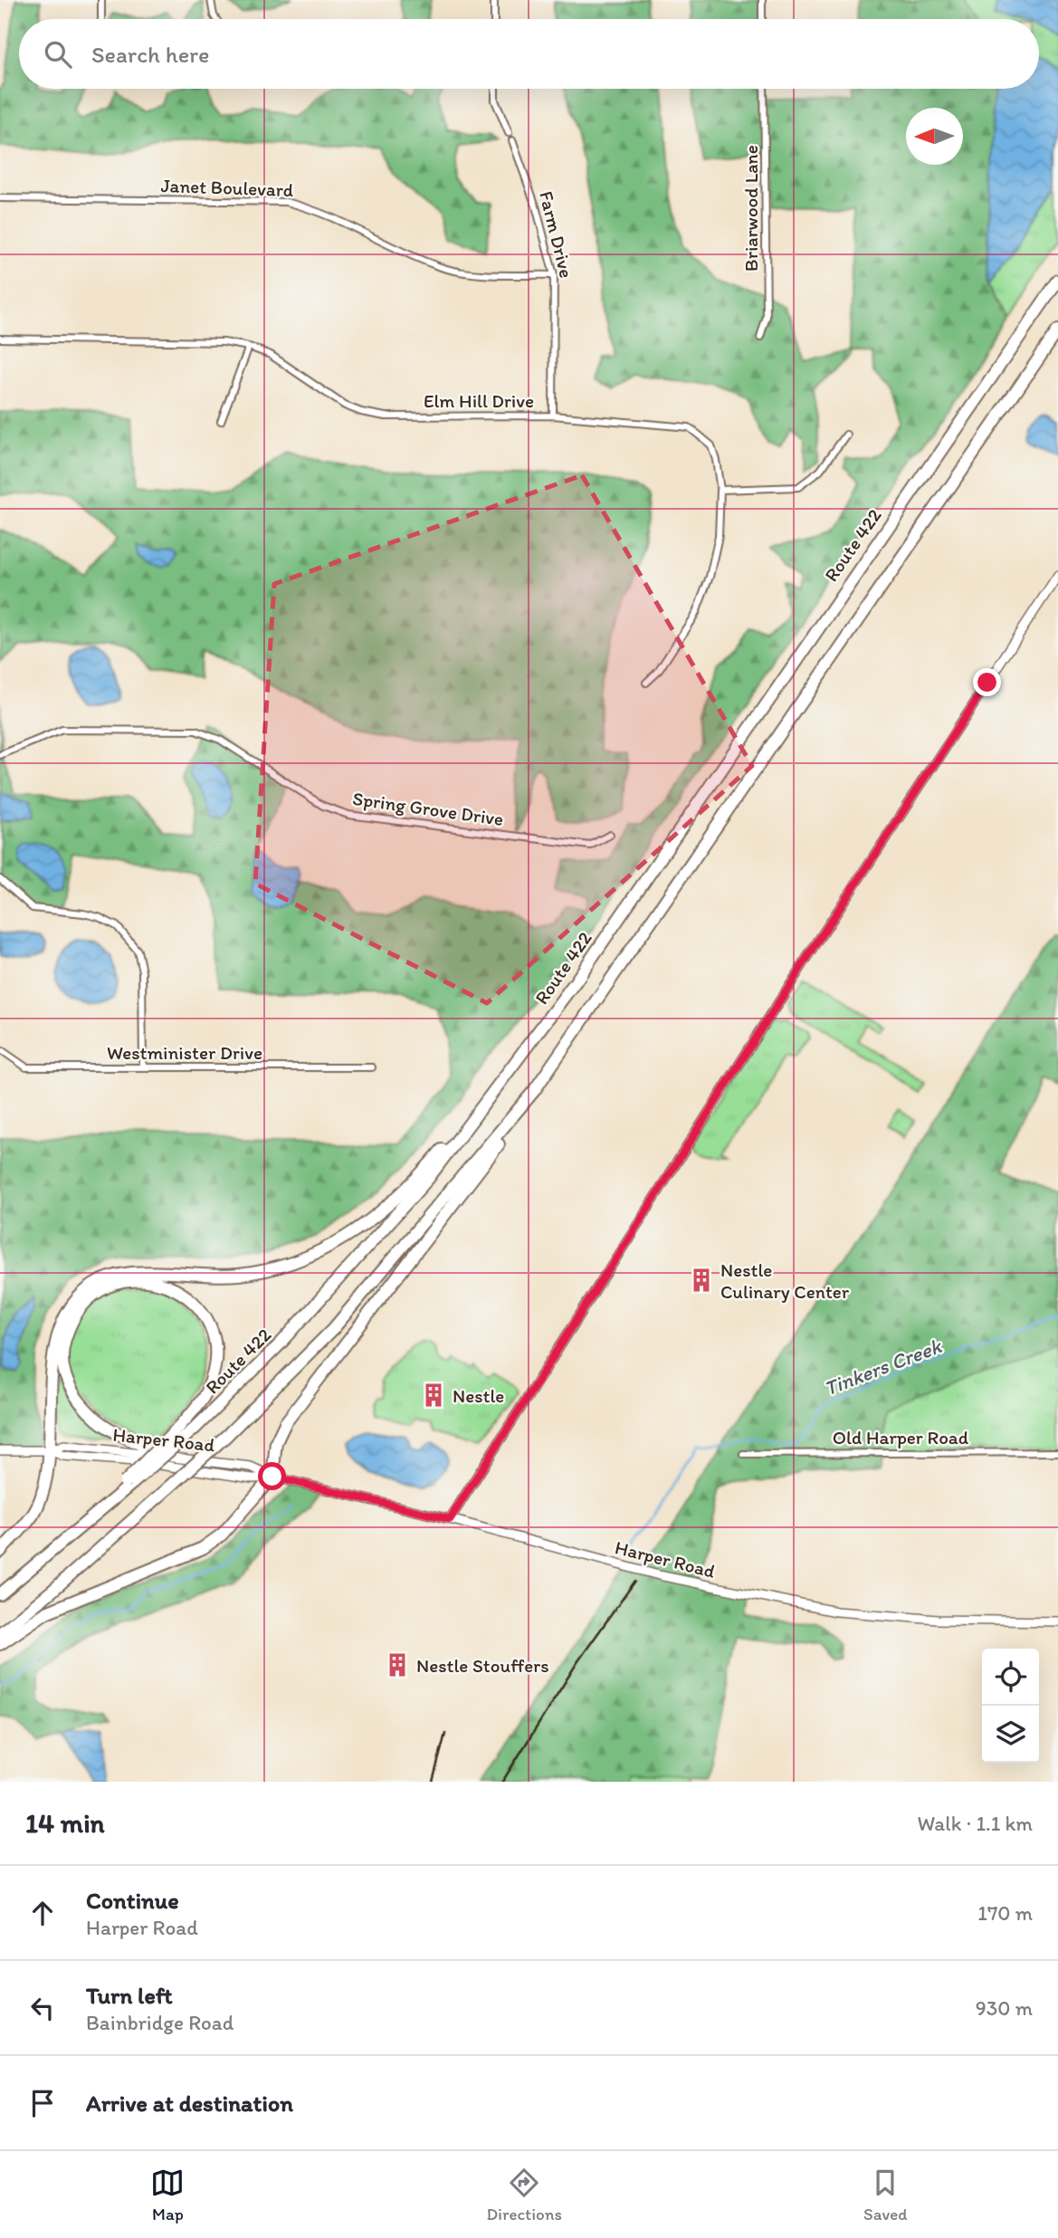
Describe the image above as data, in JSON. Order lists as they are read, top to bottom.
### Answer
{
  "streets": {
    "highway": ["Route 422"],
    "street": [
      "Janet Boulevard",
      "Briarwood Lane",
      "Farm Drive",
      "Elm Hill Drive",
      "Spring Grove Drive",
      "Westminister Drive",
      "Old Harper Road",
      "Harper Road"
    ]
  },
  "crossings": [
    ["Janet Boulevard", "Farm Drive"],
    ["Farm Drive", "Elm Hill Drive"]
  ],
  "water": ["Tinkers Creek"],
  "places": {
    "building": ["Nestle Culinary Center", "Nestle", "Nestle Stouffers"]
  },
  "north": "left",
  "page": {
    "search": "Search here",
    "heading": ["14 min", "Walk · 1.1 km"],
    "list": [
      ["Continue", "Harper Road", "170 m"],
      ["Turn left", "Bainbridge Road", "930 m"],
      "Arrive at destination"
    ],
    "nav": ["Map", "Directions", "Saved"]
  }
}
